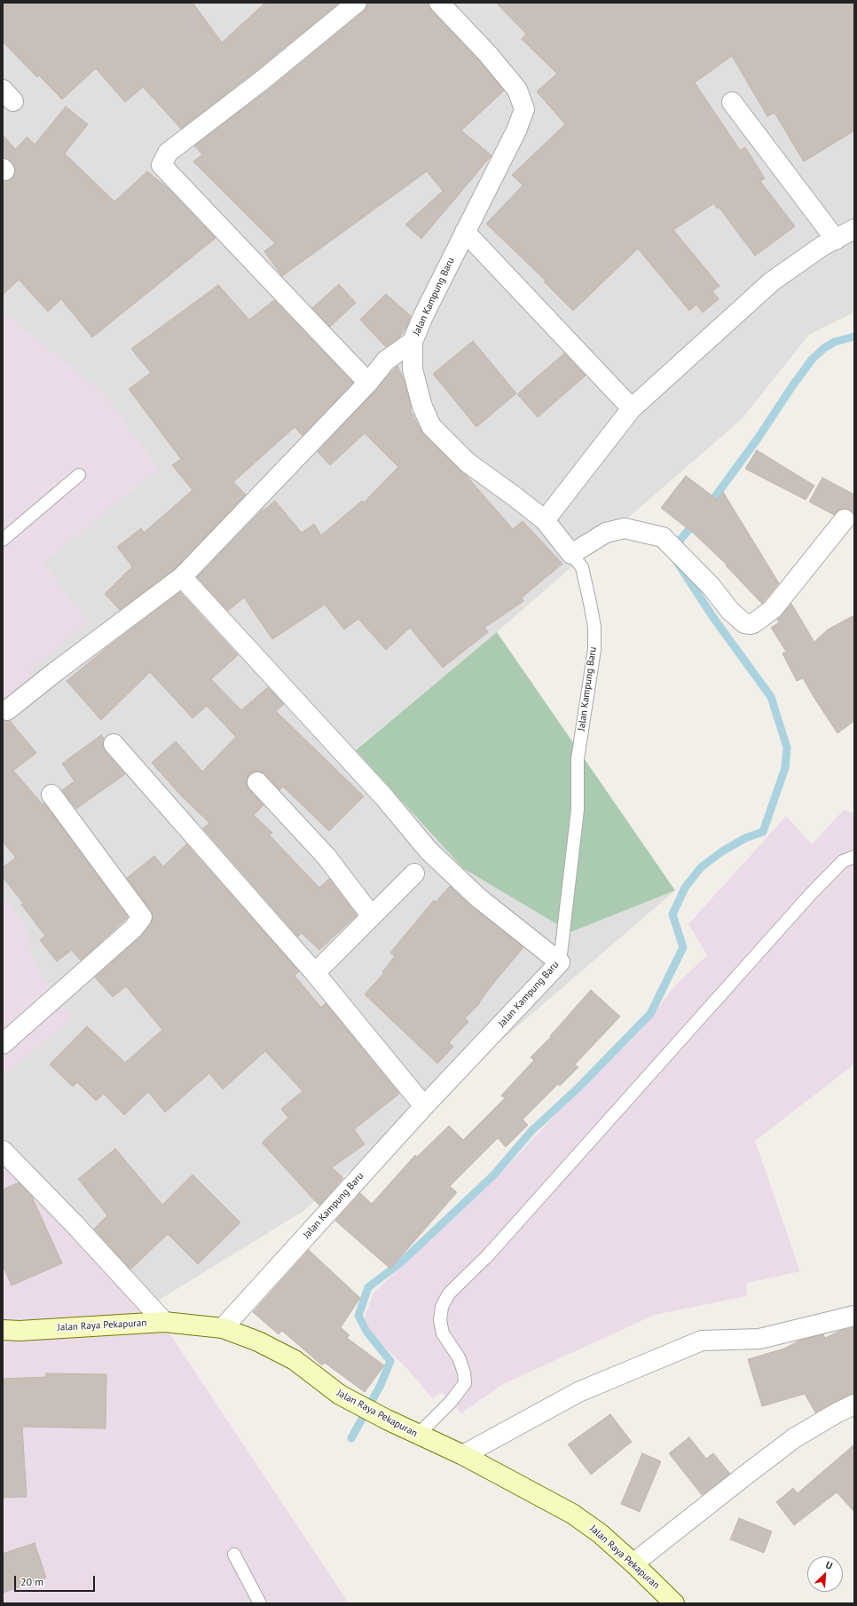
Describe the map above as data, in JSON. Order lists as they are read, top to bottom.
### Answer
{
  "streets": {
    "main road": ["Jalan Raya Pekapuran"],
    "street": ["Jalan Kampung Baru"]
  },
  "crossings": [
    ["Jalan Kampung Baru", "Jalan Raya Pekapuran"]
  ],
  "scale_bar": "20 m",
  "north": "top right"
}
